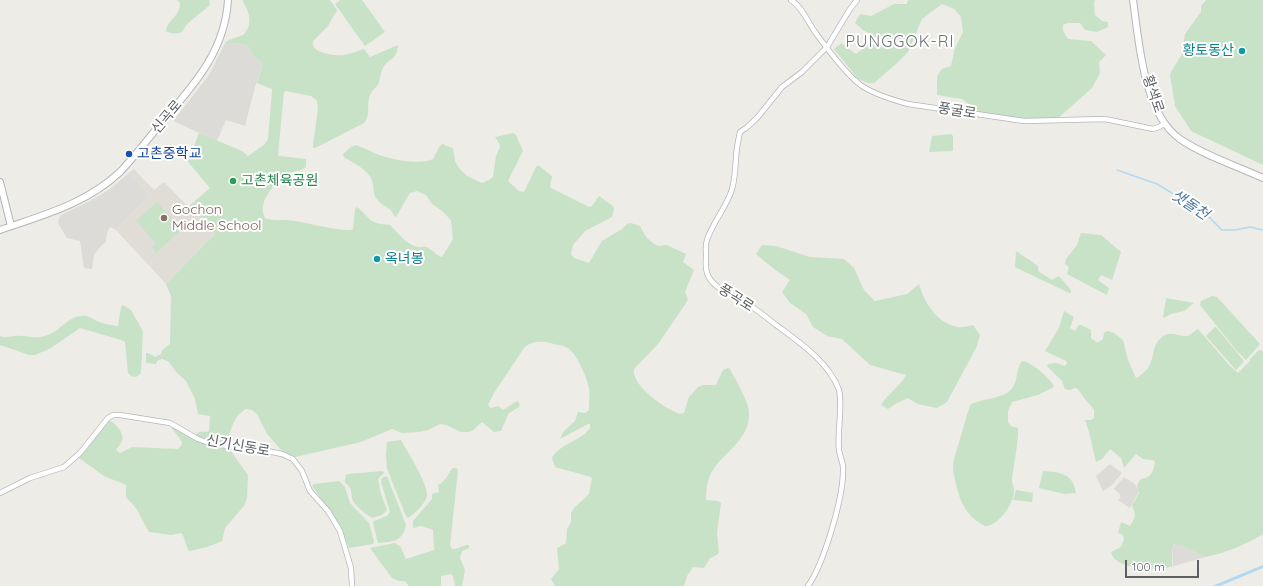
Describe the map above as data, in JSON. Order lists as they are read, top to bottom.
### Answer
{
  "streets": {
    "street": [
      "황색로",
      "풍굴로",
      "신곡로",
      "풍곡로",
      "신기신동로"
    ]
  },
  "crossings": [
    ["황색로", "풍굴로"],
    ["풍굴로", "풍곡로"]
  ],
  "districts": ["PUNGGOK-RI"],
  "water": ["샛돌천"],
  "places": [
    "황토동산",
    "고촌중학교",
    "고촌체육공원",
    "Gochon Middle School",
    "옥녀봉"
  ],
  "scale_bar": "100 m"
}
